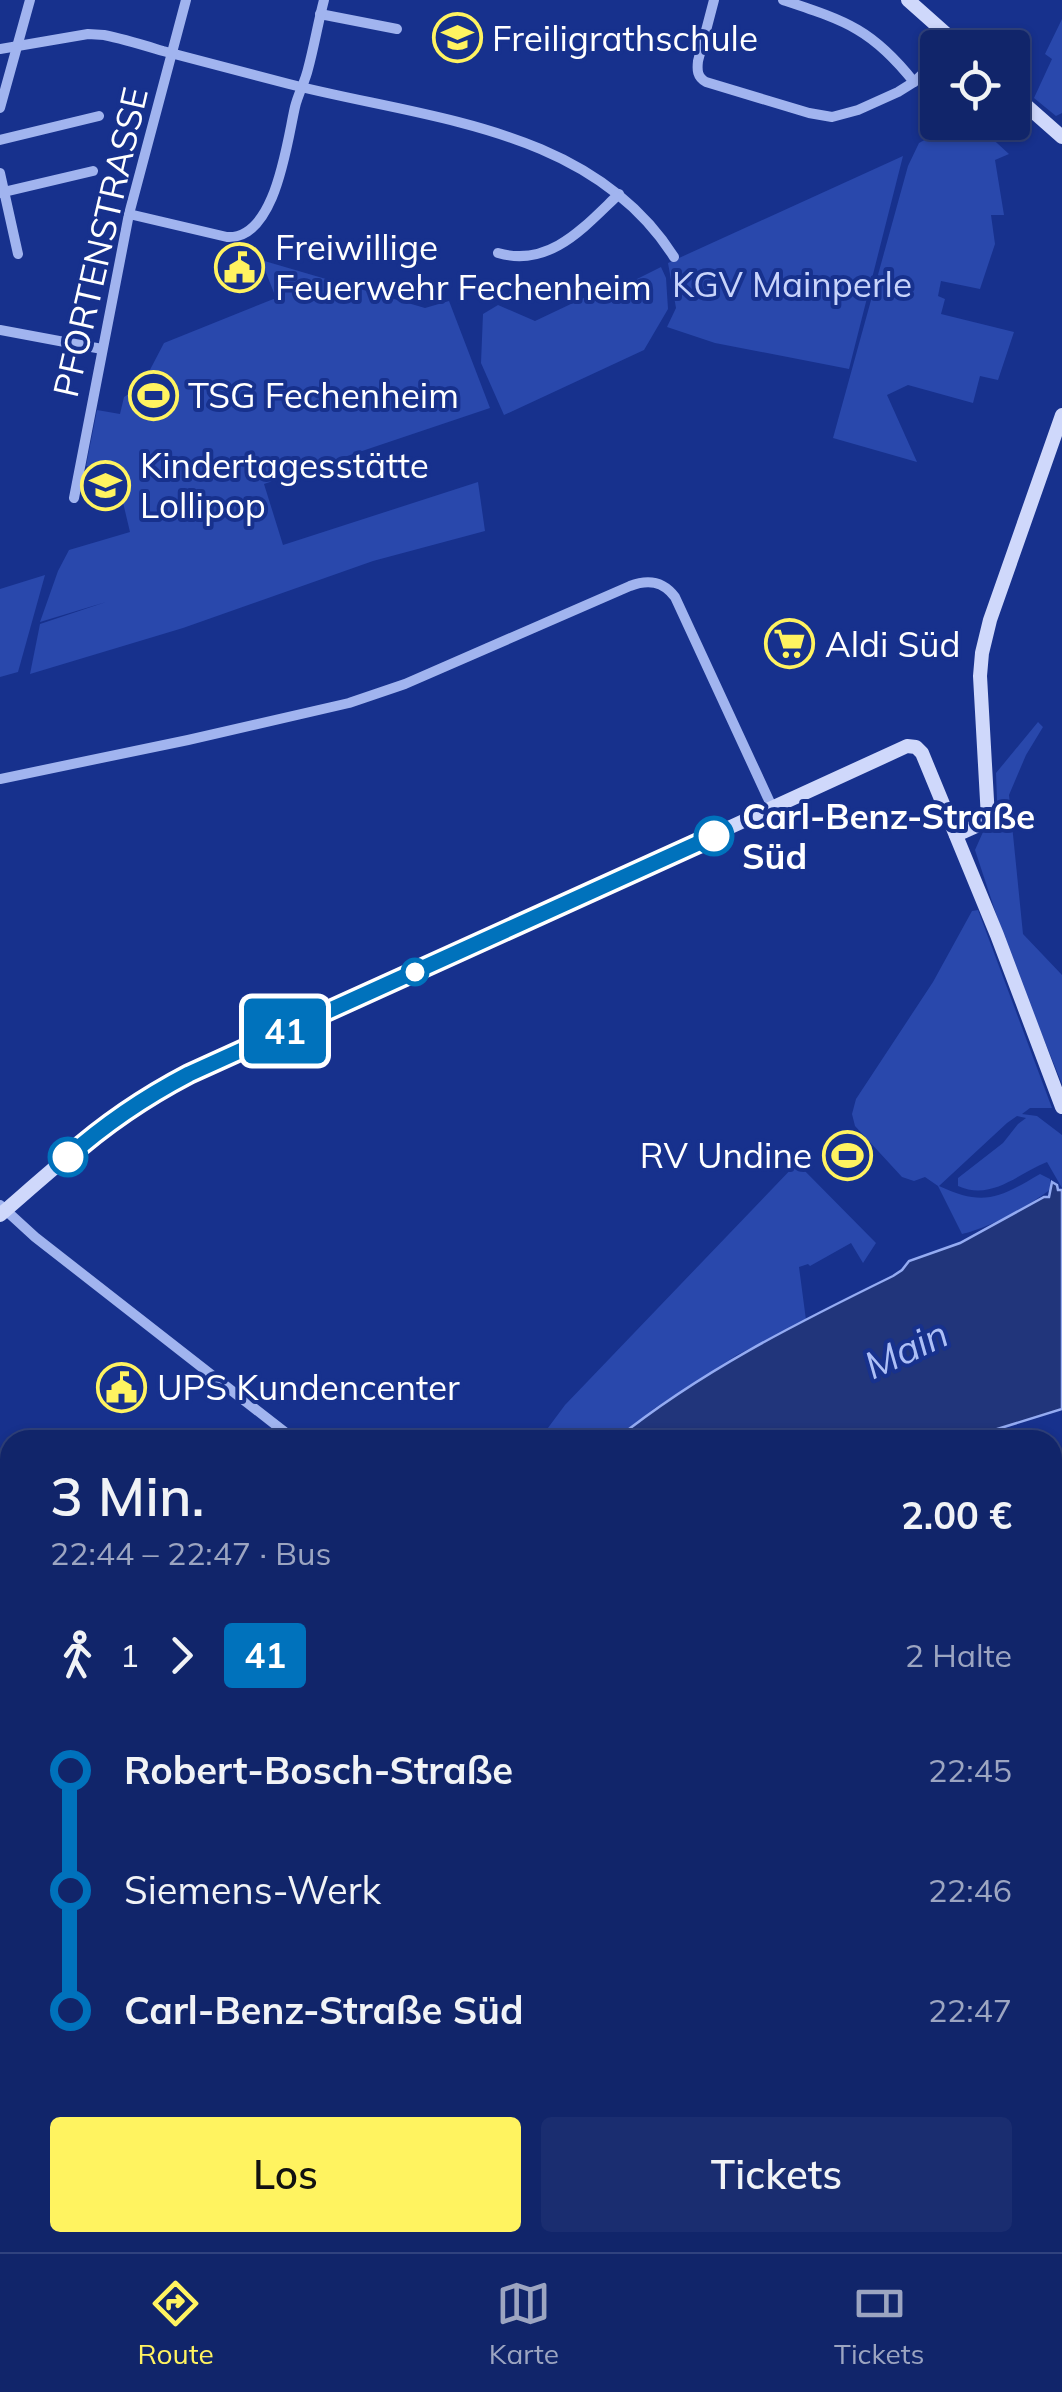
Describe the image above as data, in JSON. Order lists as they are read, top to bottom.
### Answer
{
  "streets": {
    "street": ["PFORTENSTRASSE"]
  },
  "water": ["Main"],
  "parks": ["KGV Mainperle"],
  "places": {
    "school or university": ["Freiligrathschule", "Kindertagesstätte Lollipop"],
    "public building": ["Freiwillige Feuerwehr Fechenheim", "UPS Kundencenter"],
    "sports": ["TSG Fechenheim", "RV Undine"],
    "supermarket": ["Aldi Süd"],
    "other": ["Carl-Benz-Straße Süd"]
  },
  "lines": ["bus line 41"],
  "page": {
    "on_map": "41",
    "heading": ["3 Min.", "22:44 – 22:47 · Bus", "2.00 €"],
    "legs": ["1", "41", "2 Halte"],
    "list": [
      {
        "name": "Robert-Bosch-Straße",
        "value": "22:45"
      },
      {
        "name": "Siemens-Werk",
        "value": "22:46"
      },
      {
        "name": "Carl-Benz-Straße Süd",
        "value": "22:47"
      }
    ],
    "buttons": ["Los", "Tickets"],
    "tabs": ["Route", "Karte", "Tickets"]
  }
}
